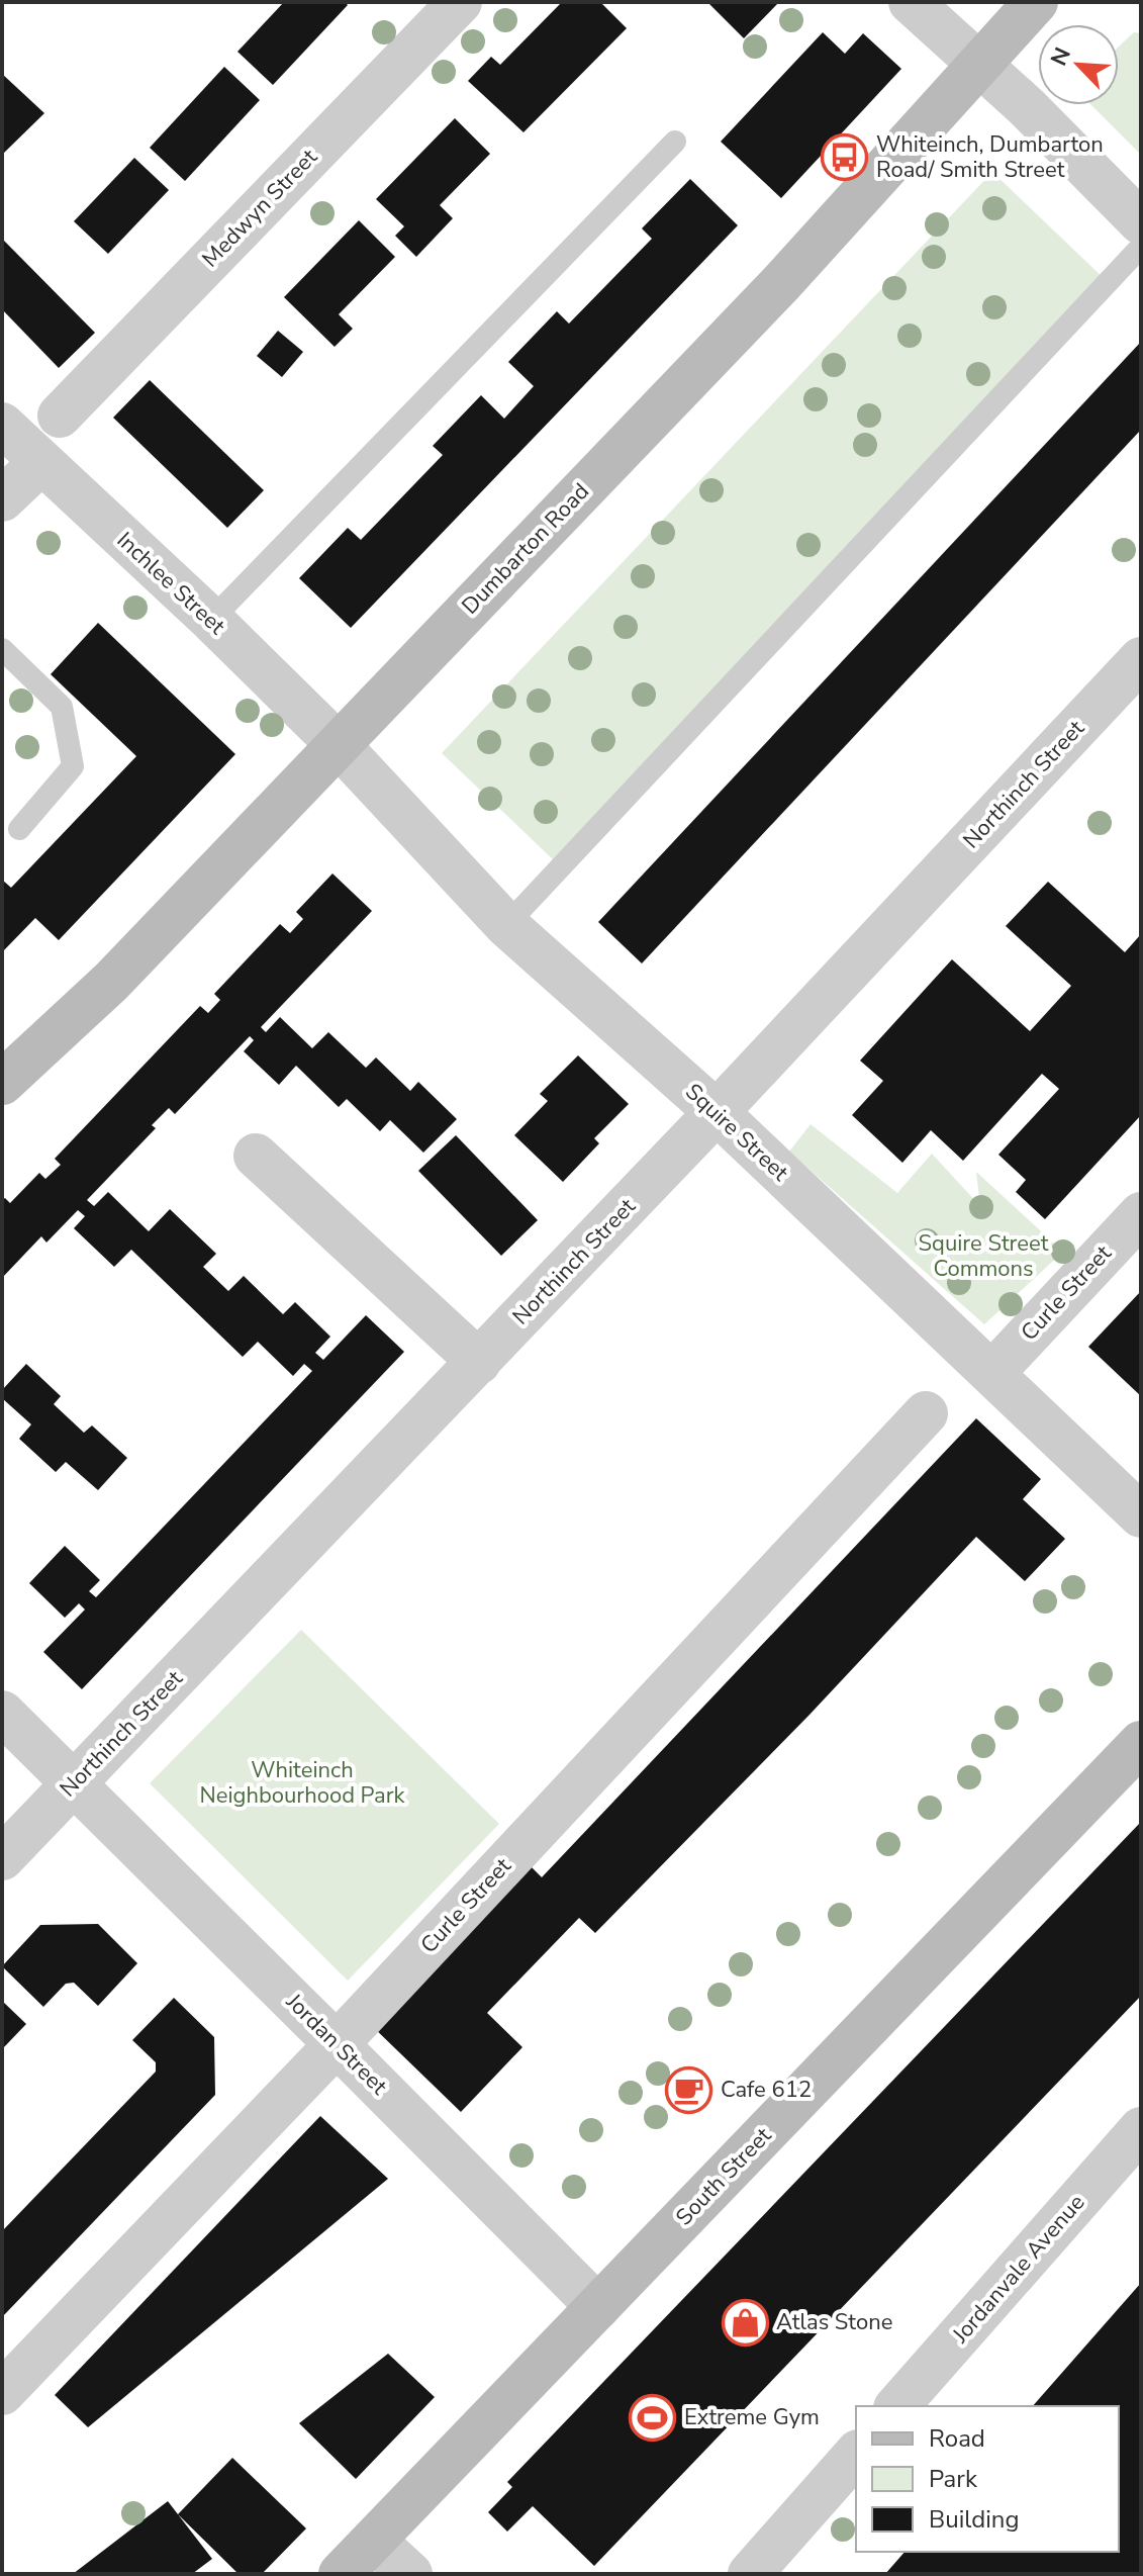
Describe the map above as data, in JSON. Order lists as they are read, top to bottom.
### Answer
{
  "streets": {
    "street": [
      "Medwyn Street",
      "Dumbarton Road",
      "Inchlee Street",
      "Northinch Street",
      "Squire Street",
      "Curle Street",
      "Jordan Street",
      "South Street",
      "Jordanvale Avenue"
    ]
  },
  "crossings": [
    ["Dumbarton Road", "Inchlee Street"],
    ["Dumbarton Road", "Squire Street"],
    ["Inchlee Street", "Squire Street"],
    ["Northinch Street", "Squire Street"],
    ["Northinch Street", "Jordan Street"],
    ["Squire Street", "Curle Street"],
    ["Curle Street", "Jordan Street"],
    ["Jordan Street", "South Street"]
  ],
  "parks": ["Squire Street Commons", "Whiteinch Neighbourhood Park"],
  "places": {
    "bus stop": ["Whiteinch, Dumbarton Road/ Smith Street"],
    "cafe": ["Cafe 612"],
    "shop": ["Atlas Stone"],
    "sports": ["Extreme Gym"]
  },
  "legend": ["Road", "Park", "Building"],
  "north": "top left"
}
